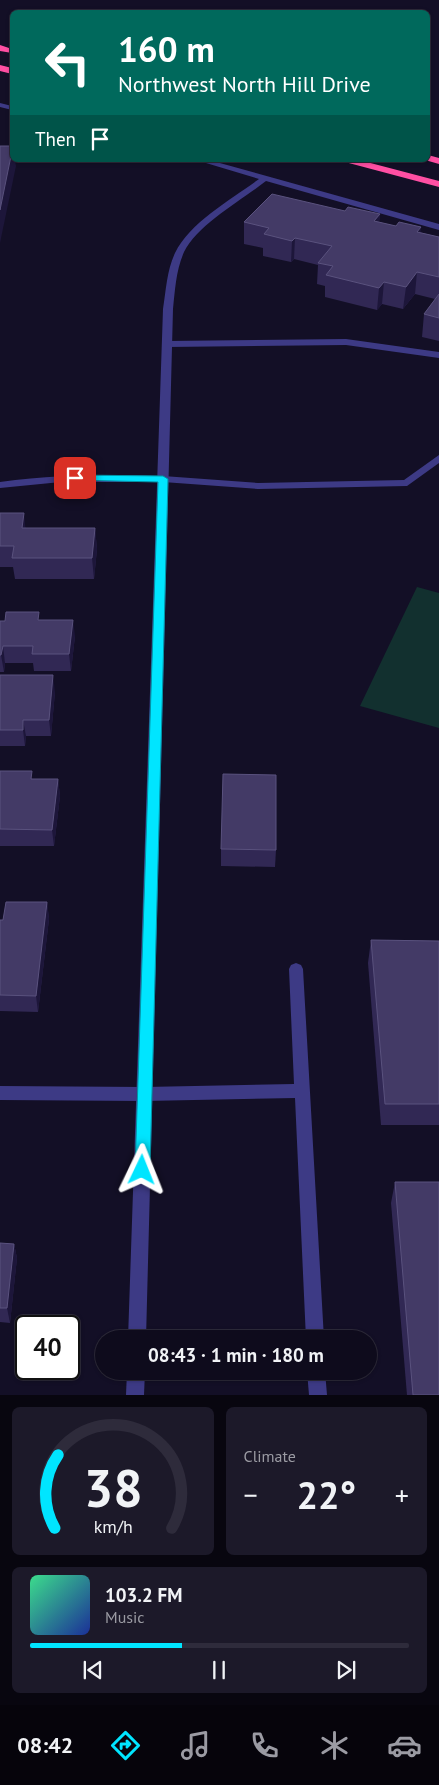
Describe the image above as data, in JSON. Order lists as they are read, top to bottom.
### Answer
{
  "page": {
    "turn": ["160 m", "Northwest North Hill Drive"],
    "then": "Then",
    "limit": "40",
    "trip": "08:43 · 1 min · 180 m",
    "tile": "Climate",
    "heat": ["−", "22°", "+"],
    "song": ["103.2 FM", "Music"],
    "tabs": "08:42",
    "gauge": ["38", "km/h"]
  }
}
